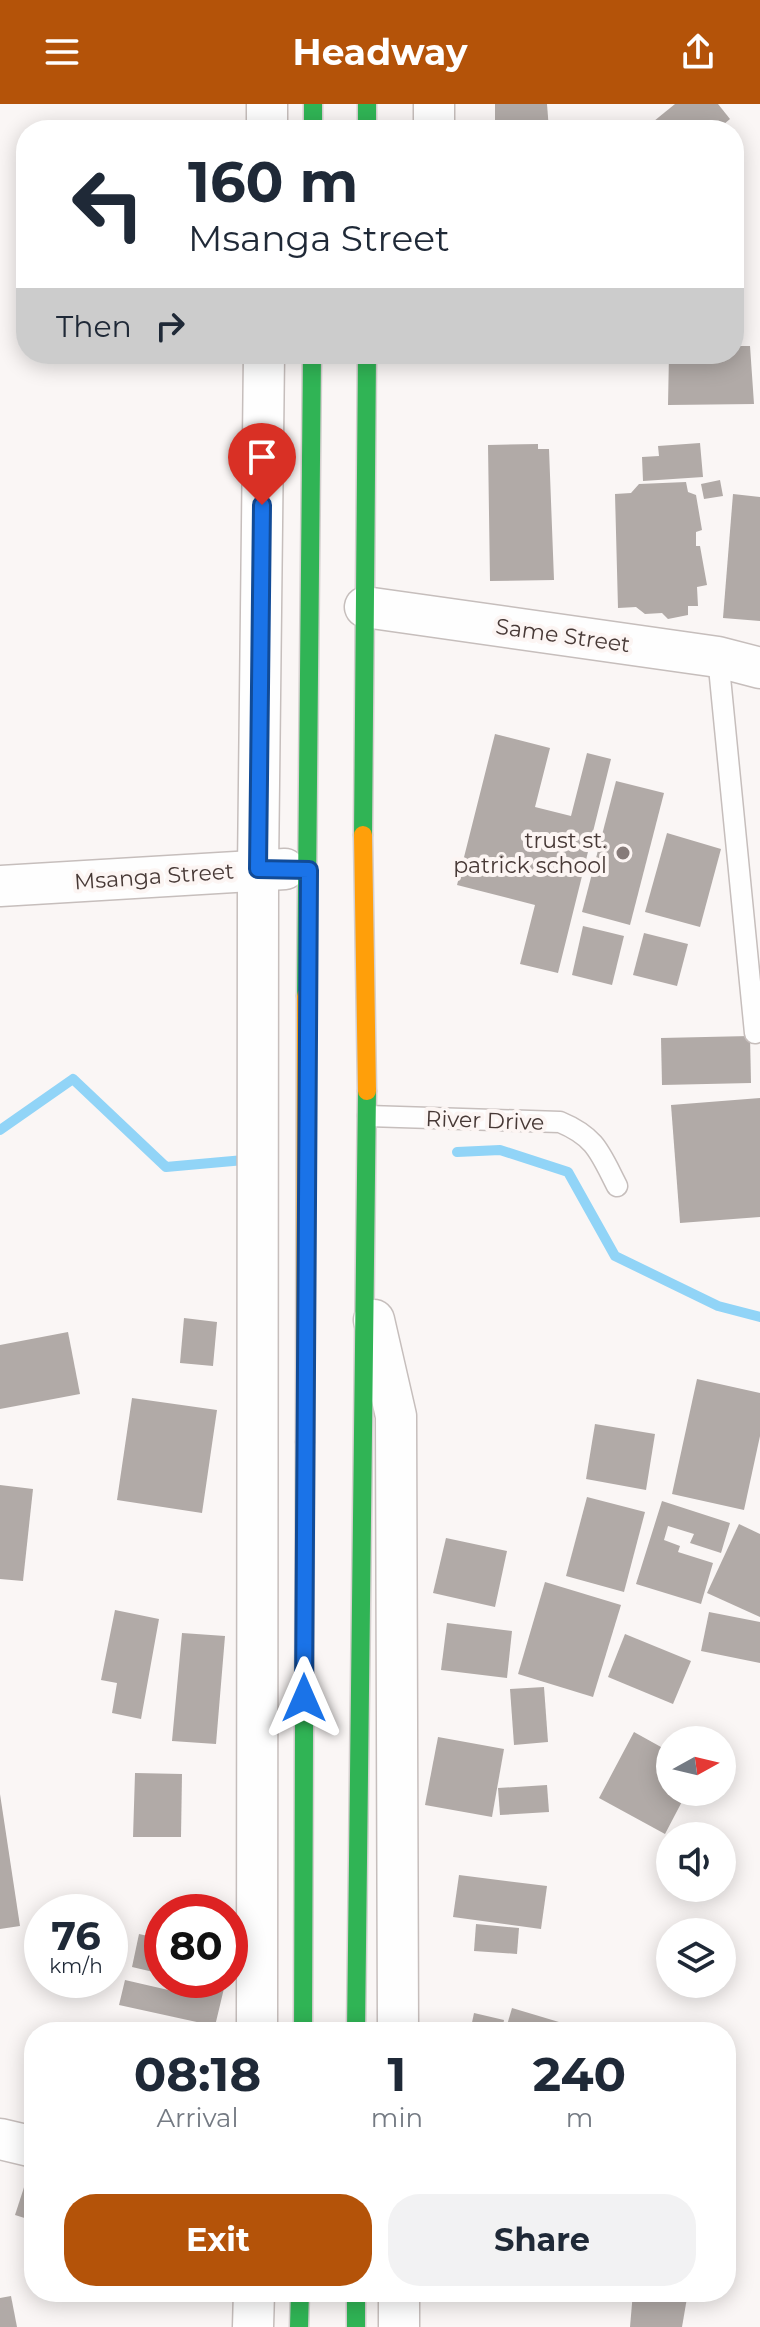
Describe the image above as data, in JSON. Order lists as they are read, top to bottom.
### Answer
{
  "streets": {
    "street": ["Same Street", "Msanga Street"],
    "lane": ["River Drive"]
  },
  "places": ["trust st. patrick school"],
  "north": "right",
  "page": {
    "header": "Headway",
    "turn": ["160 m", "Msanga Street"],
    "then": "Then",
    "speed": "76 km/h",
    "limit": "80",
    "eta": [
      "08:18",
      "Arrival",
      "1",
      "min",
      "240",
      "m"
    ],
    "buttons": ["Exit", "Share"]
  }
}
